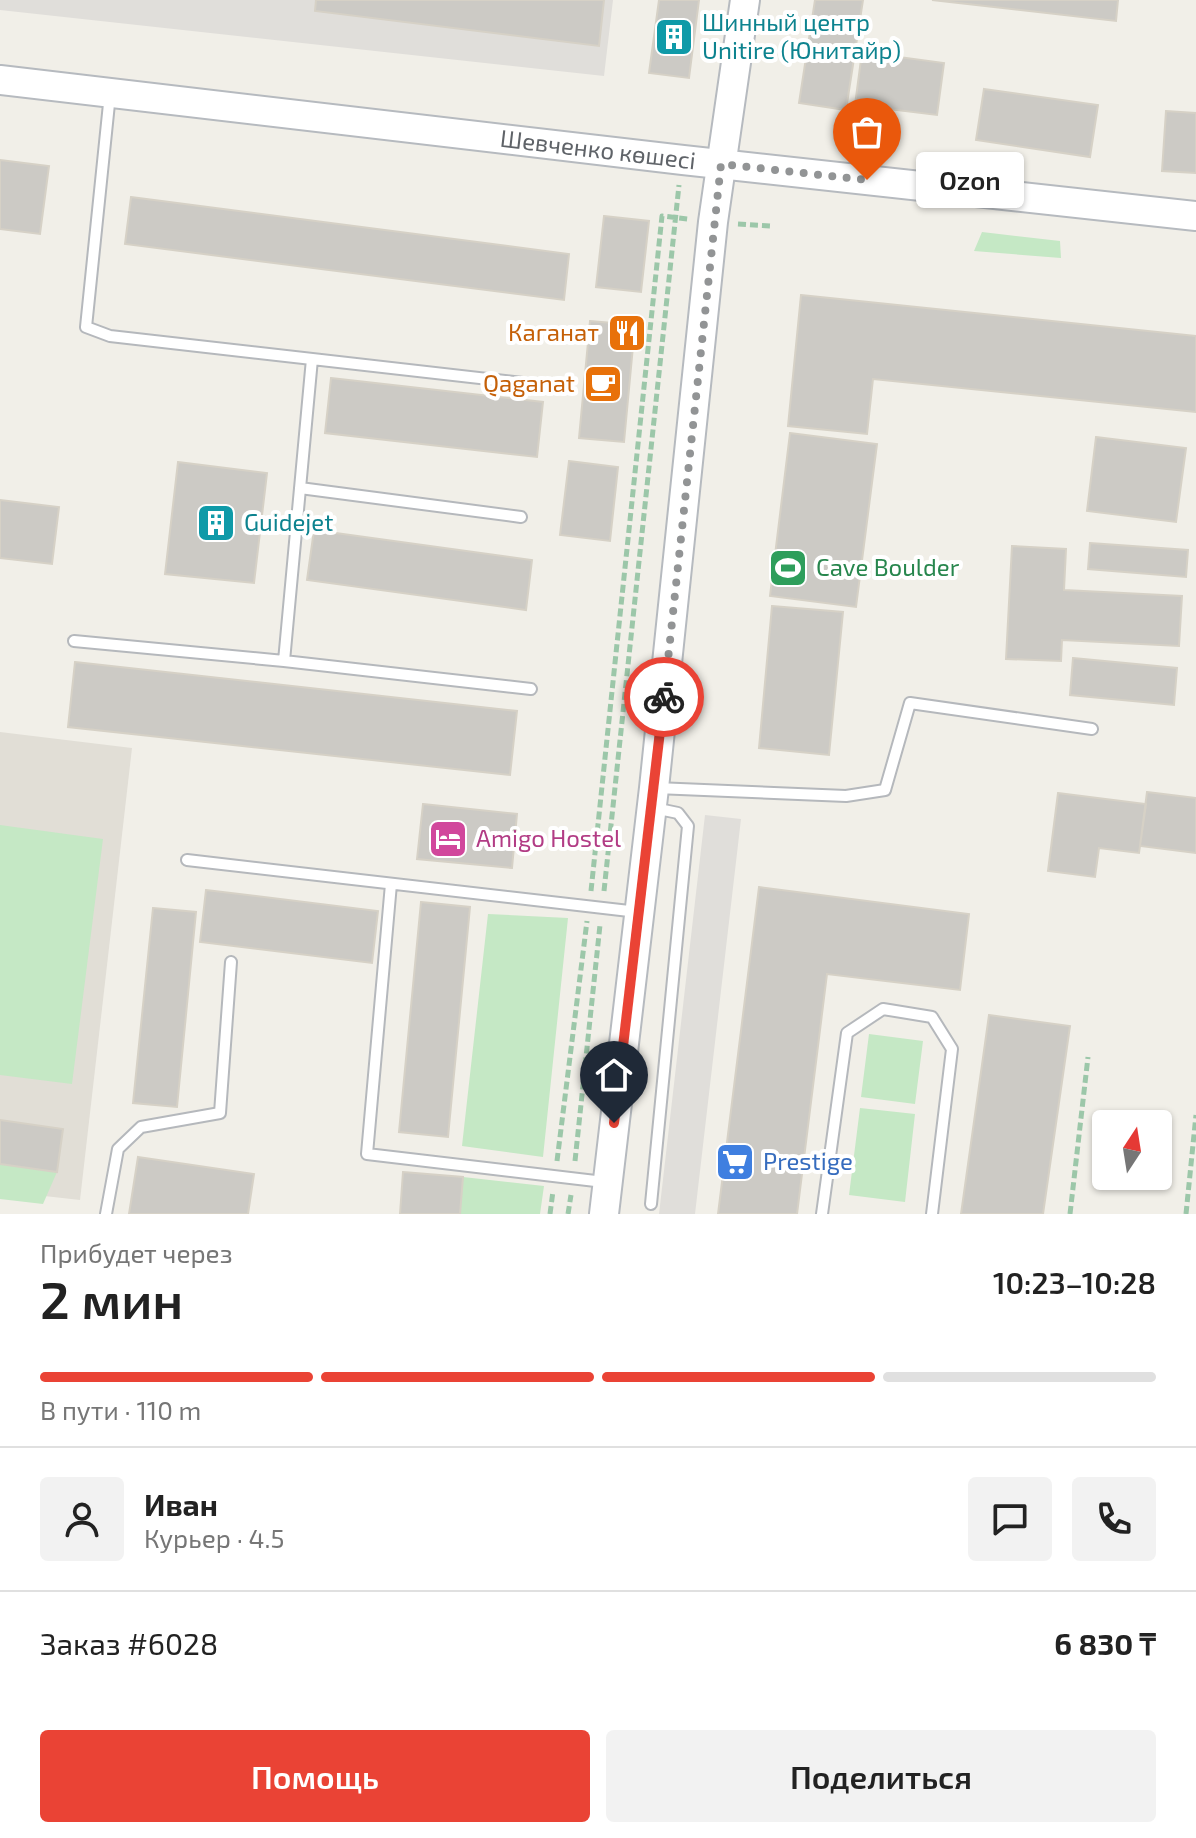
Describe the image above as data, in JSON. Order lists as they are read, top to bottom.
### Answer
{
  "streets": {
    "street": ["Шевченко көшесі"]
  },
  "places": {
    "building": ["Шинный центр Unitire (Юнитайр)", "Guidejet"],
    "other": ["Ozon"],
    "restaurant": ["Каганат"],
    "cafe": ["Qaganat"],
    "sports": ["Cave Boulder"],
    "hotel": ["Amigo Hostel"],
    "supermarket": ["Prestige"]
  },
  "north": "top",
  "page": {
    "bubble": "Ozon",
    "heading": ["2 мин", "Прибудет через", "10:23–10:28"],
    "panel": [
      "Иван",
      "Курьер · 4.5",
      "Заказ #6028",
      "6 830 ₸"
    ],
    "bar": "В пути · 110 m",
    "buttons": ["Помощь", "Поделиться"]
  }
}
